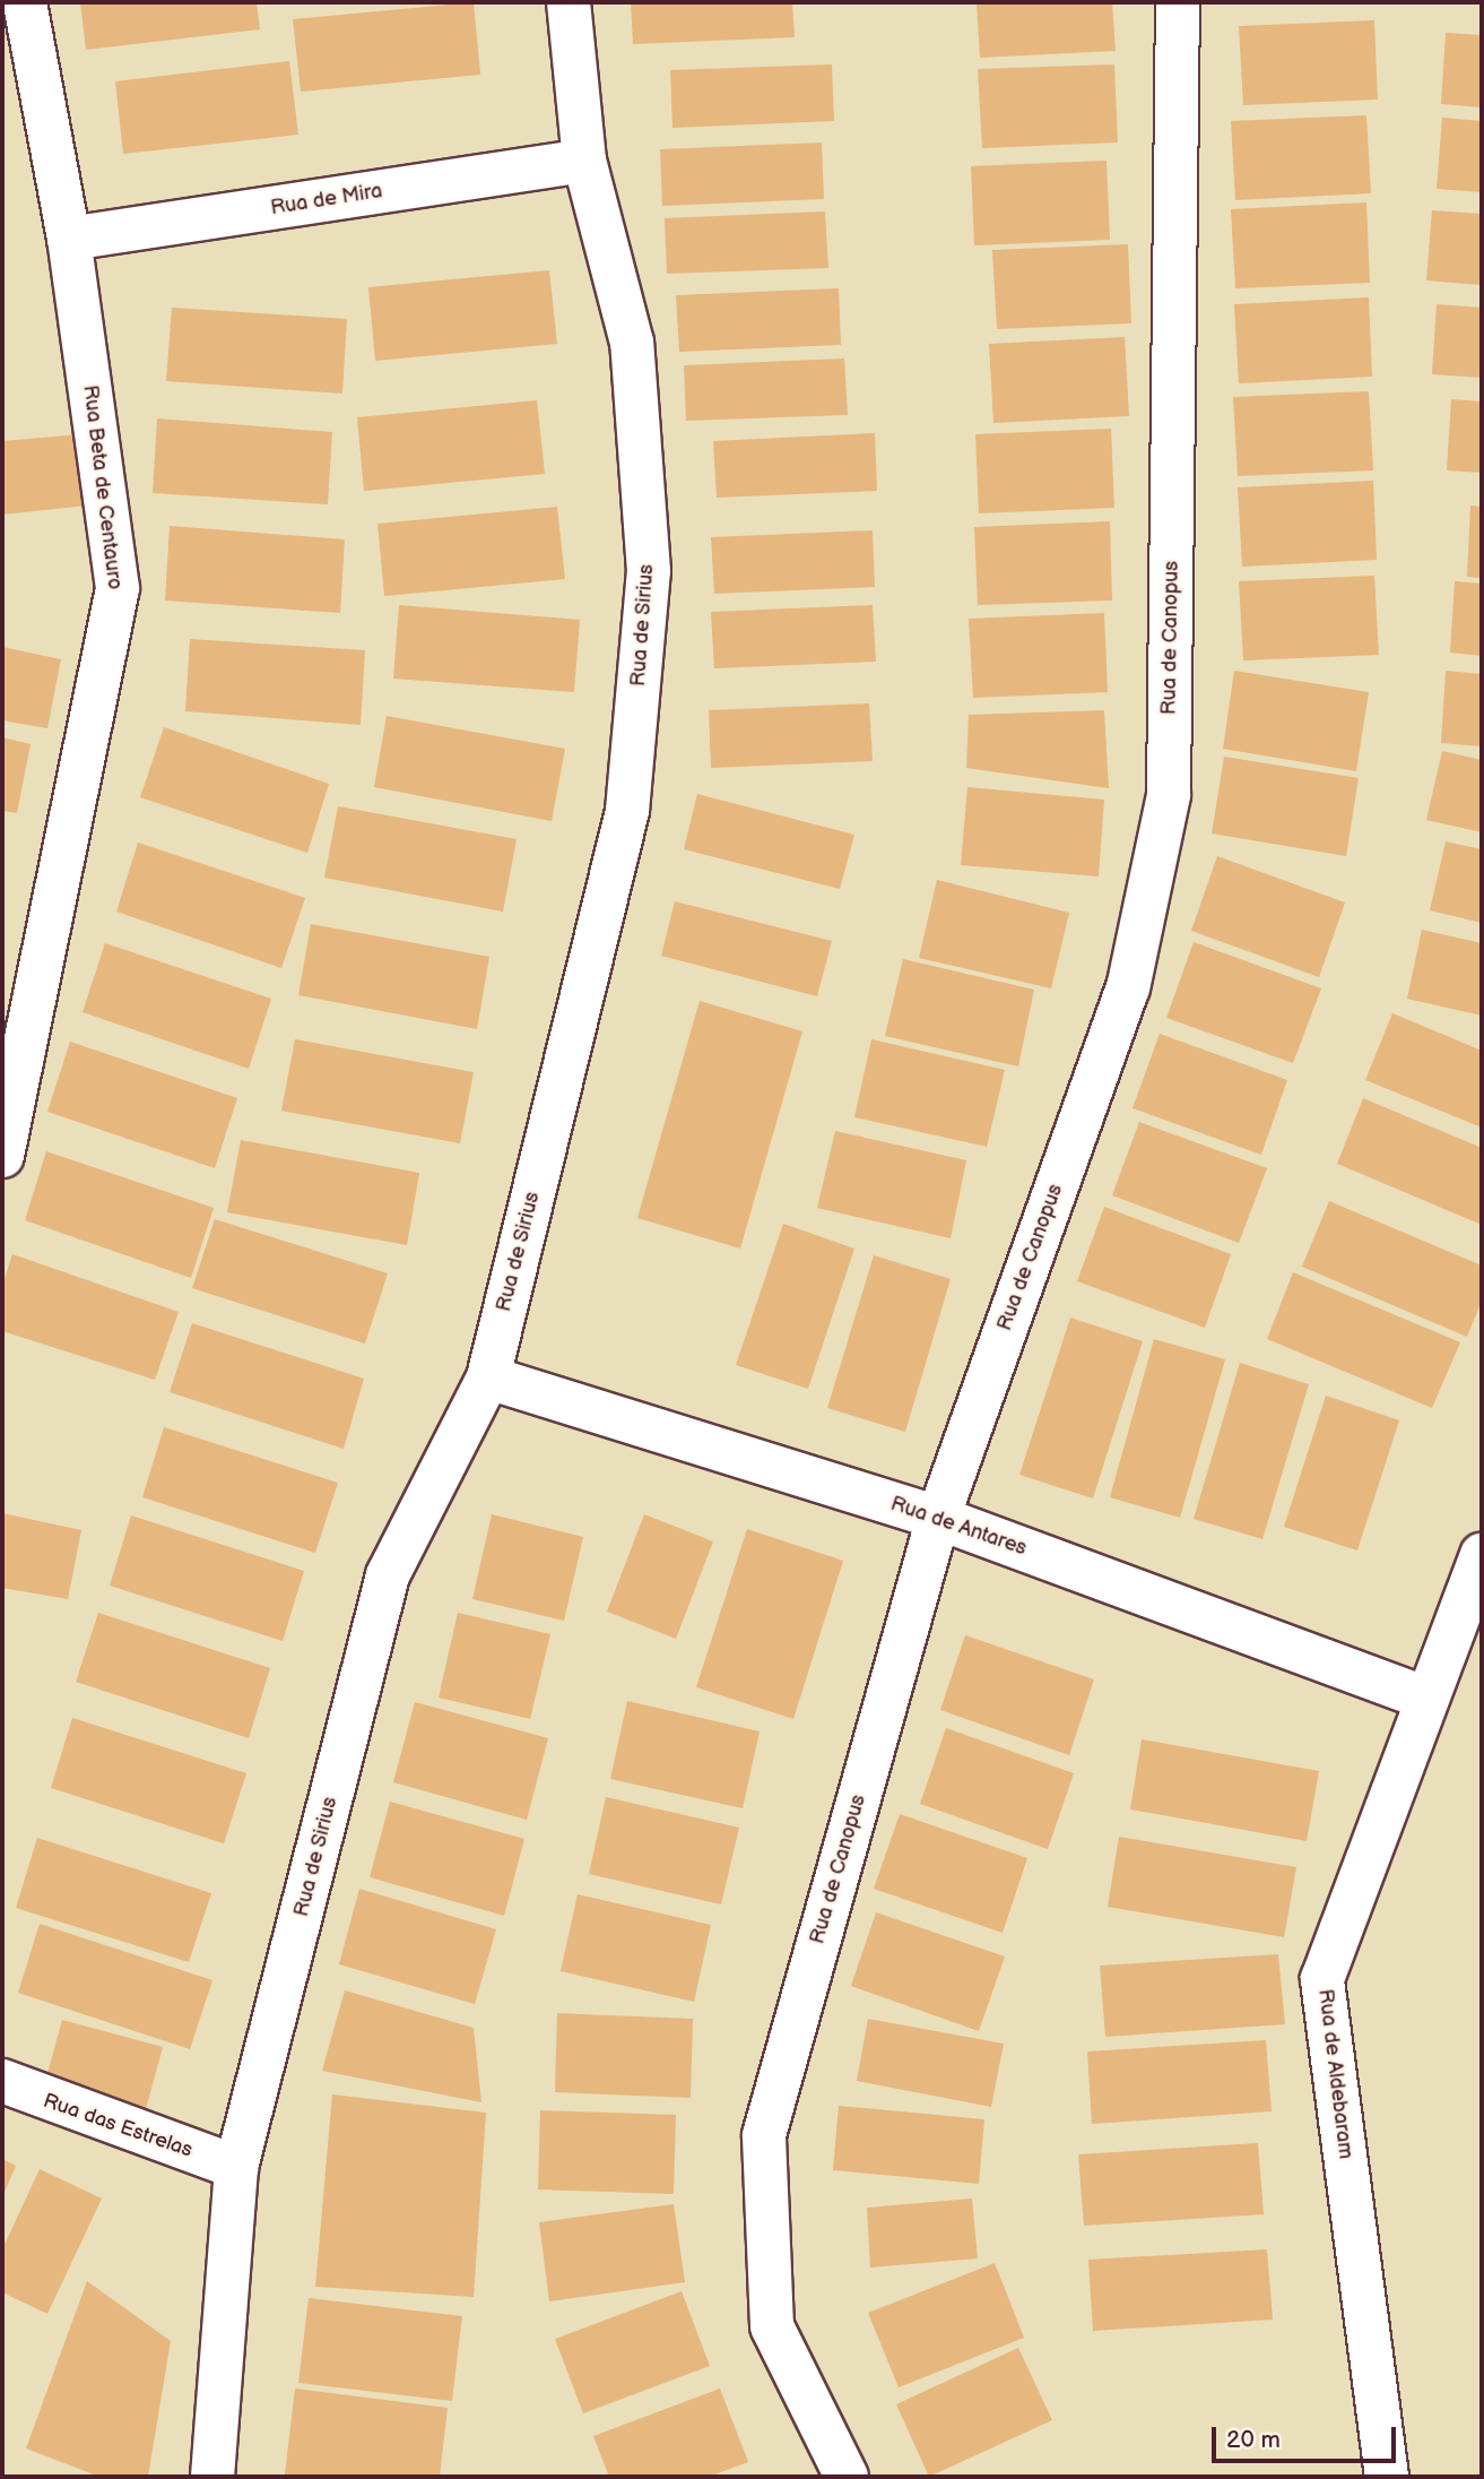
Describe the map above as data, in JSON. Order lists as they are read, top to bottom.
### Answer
{
  "streets": {
    "street": [
      "Rua de Mira",
      "Rua Beta de Centauro",
      "Rua de Sirius",
      "Rua de Canopus",
      "Rua de Antares",
      "Rua de Aldebaram",
      "Rua das Estrelas"
    ]
  },
  "crossings": [
    ["Rua de Mira", "Rua Beta de Centauro"],
    ["Rua de Mira", "Rua de Sirius"],
    ["Rua de Sirius", "Rua de Antares"],
    ["Rua de Sirius", "Rua das Estrelas"],
    ["Rua de Canopus", "Rua de Antares"],
    ["Rua de Antares", "Rua de Aldebaram"]
  ],
  "scale_bar": "20 m"
}
